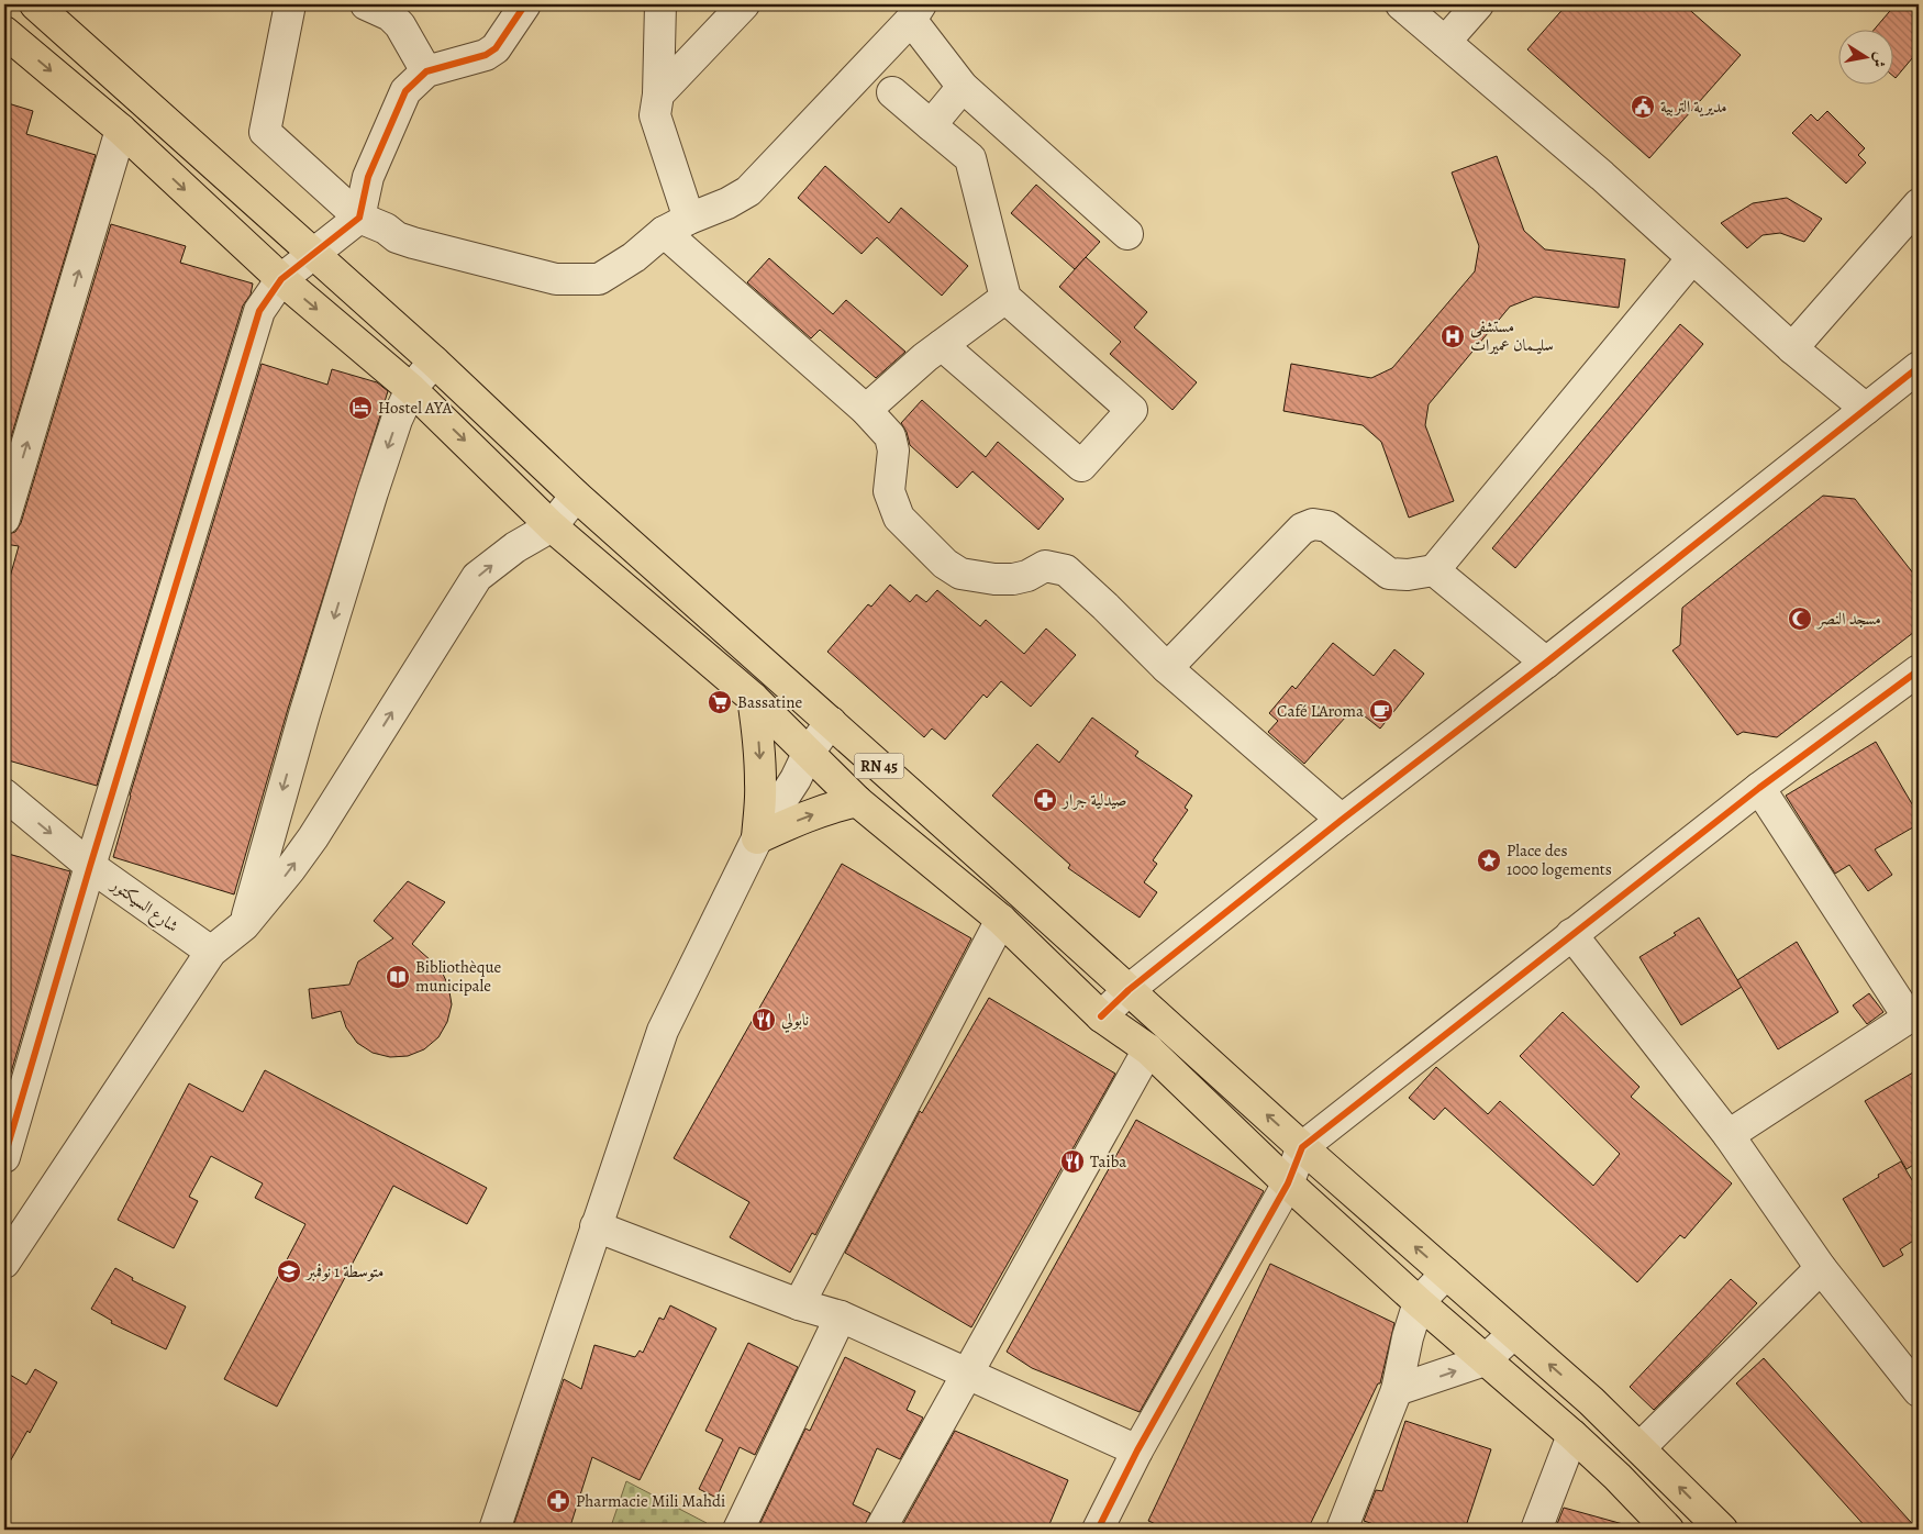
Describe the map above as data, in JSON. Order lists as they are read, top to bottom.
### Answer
{
  "streets": {
    "main road": ["RN 45"],
    "street": ["شارع السيكتور"]
  },
  "one_way": ["شارع السيكتور"],
  "places": {
    "public building": ["مديرية التربية"],
    "hospital": ["مستشفى سليـمان عميرات"],
    "hotel": ["Hostel AYA"],
    "mosque": ["مسجد النصر"],
    "supermarket": ["Bassatine"],
    "cafe": ["Café L'Aroma"],
    "pharmacy": ["صيدلية جرار", "Pharmacie Mili Mahdi"],
    "place": ["Place des 1000 logements"],
    "library": ["Bibliothèque municipale"],
    "restaurant": ["نابولي", "Taiba"],
    "school or university": ["متوسطة 1 نوفمبر"]
  },
  "north": "right"
}
